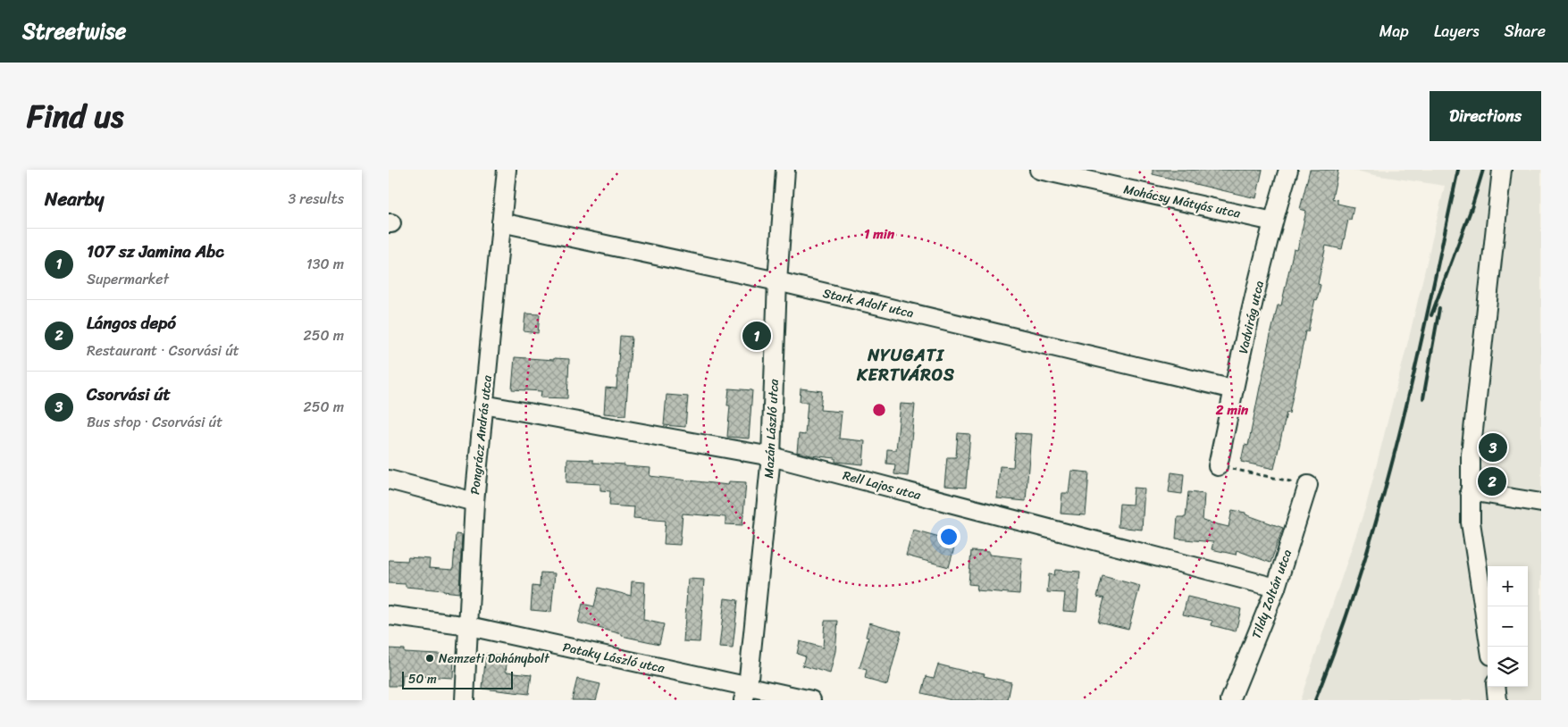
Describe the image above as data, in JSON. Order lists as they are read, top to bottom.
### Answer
{
  "streets": {
    "street": [
      "Mohácsy Mátyás utca",
      "Stark Adolf utca",
      "Vadvirág utca",
      "Mazán László utca",
      "Pongrácz András utca",
      "Rell Lajos utca",
      "Tildy Zoltán utca",
      "Pataky László utca"
    ]
  },
  "crossings": [
    ["Mohácsy Mátyás utca", "Vadvirág utca"],
    ["Stark Adolf utca", "Vadvirág utca"],
    ["Stark Adolf utca", "Mazán László utca"],
    ["Stark Adolf utca", "Pongrácz András utca"],
    ["Mazán László utca", "Rell Lajos utca"],
    ["Mazán László utca", "Pataky László utca"],
    ["Pongrácz András utca", "Rell Lajos utca"],
    ["Pongrácz András utca", "Pataky László utca"],
    ["Rell Lajos utca", "Tildy Zoltán utca"]
  ],
  "districts": ["NYUGATI KERTVÁROS"],
  "places": ["Nemzeti Dohánybolt"],
  "scale_bar": "50 m",
  "page": {
    "header": "Streetwise",
    "nav": ["Map", "Layers", "Share"],
    "title": "Find us",
    "buttons": "Directions",
    "heading": ["Nearby", "3 results"],
    "list": [
      {
        "mark": "1",
        "name": "107 sz Jamina Abc",
        "note": "Supermarket",
        "value": "130 m"
      },
      {
        "mark": "2",
        "name": "Lángos depó",
        "note": "Restaurant · Csorvási út",
        "value": "250 m"
      },
      {
        "mark": "3",
        "name": "Csorvási út",
        "note": "Bus stop · Csorvási út",
        "value": "250 m"
      }
    ],
    "pins": ["1", "3", "2"],
    "map_buttons": ["+", "−"],
    "scale": "50 m"
  },
  "rings": ["1 min", "2 min"]
}
